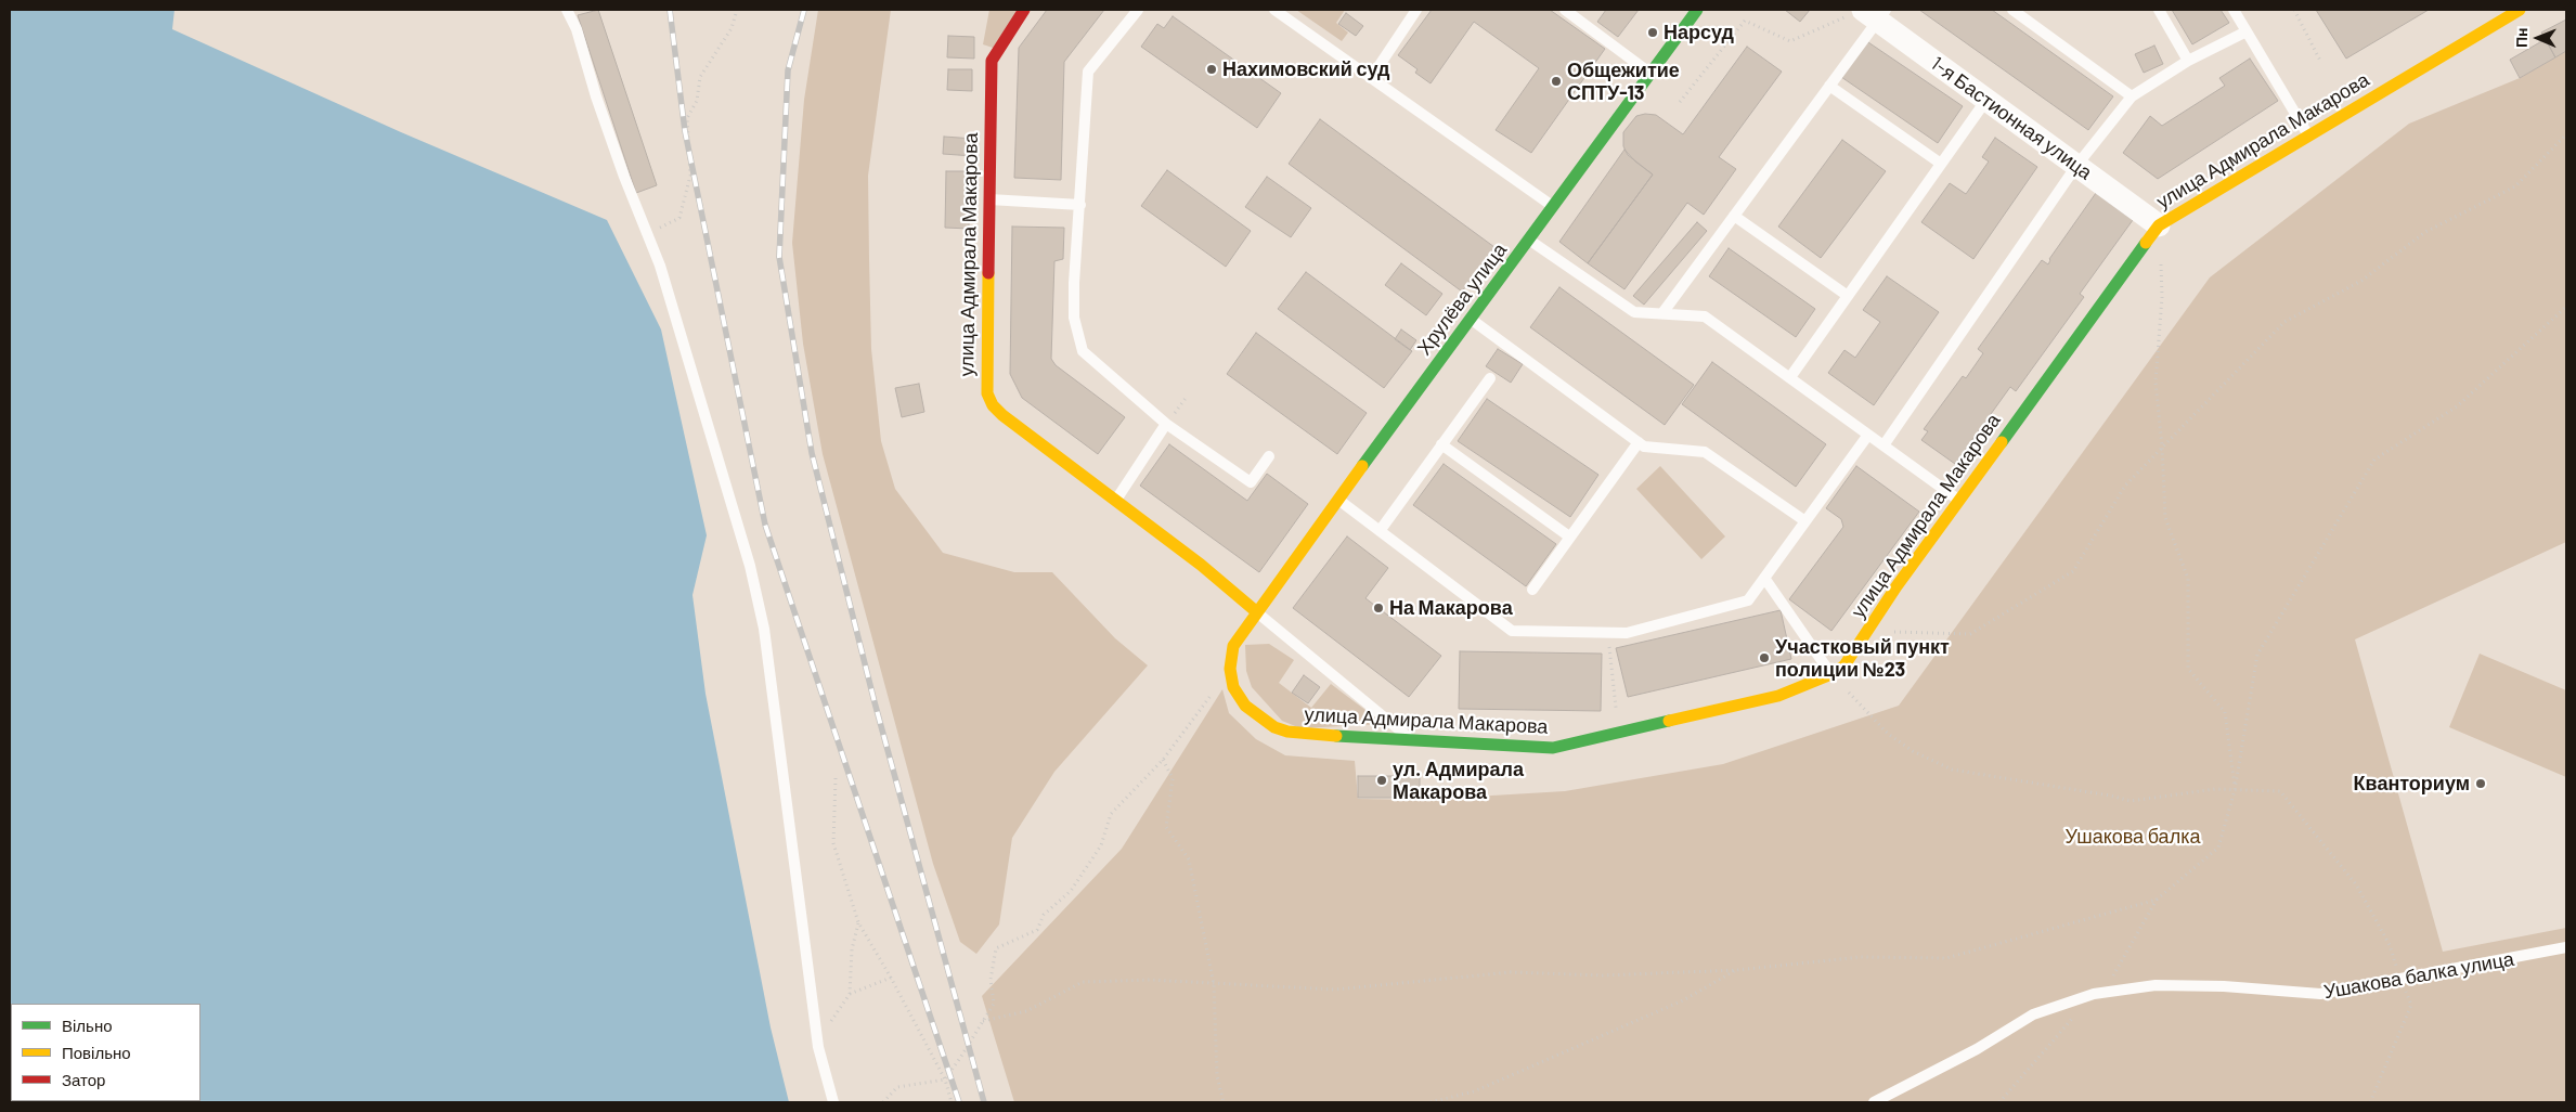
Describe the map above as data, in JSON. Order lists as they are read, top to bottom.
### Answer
{
  "streets": {
    "street": ["1-я Бастионная улица", "улица Адмирала Макарова", "Хрулёва улица"],
    "lane": ["Ушакова балка улица"]
  },
  "crossings": [
    ["1-я Бастионная улица", "улица Адмирала Макарова"],
    ["улица Адмирала Макарова", "Хрулёва улица"]
  ],
  "parks": ["Ушакова балка"],
  "places": [
    "Нарсуд",
    "Нахимовский суд",
    "Общежитие СПТУ-13",
    "На Макарова",
    "Участковый пункт полиции №23",
    "ул. Адмирала Макарова",
    "Кванториум"
  ],
  "legend": ["Вільно", "Повільно", "Затор"],
  "north": "left"
}
